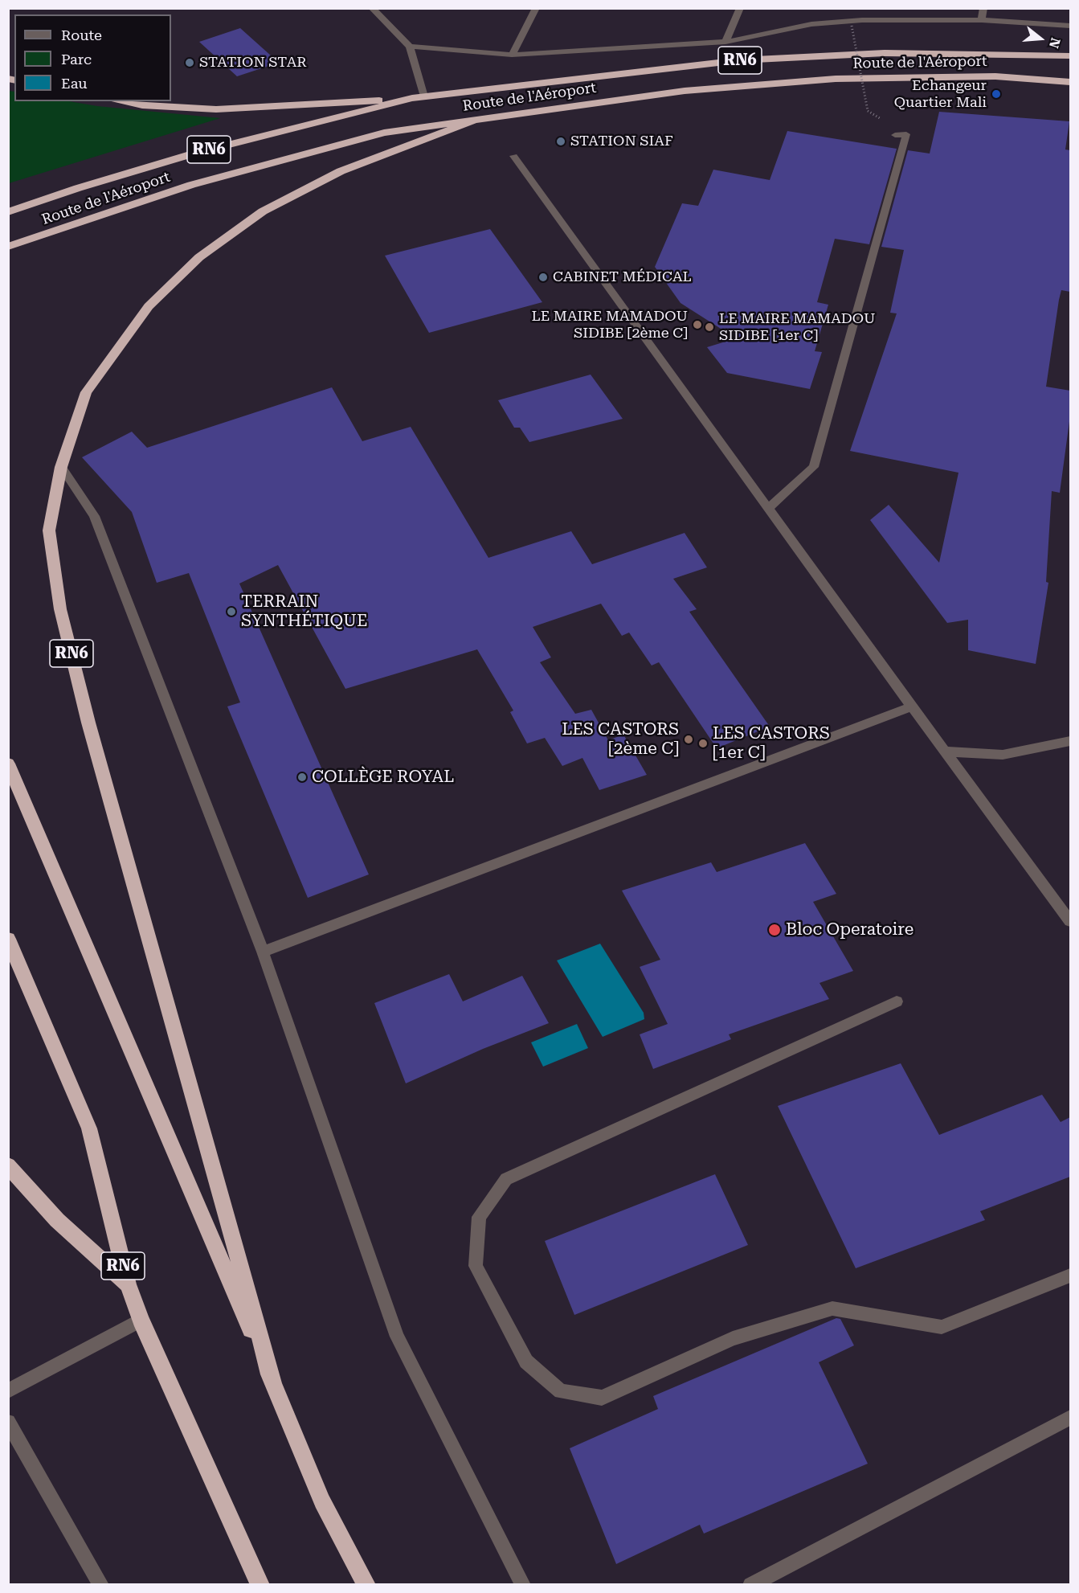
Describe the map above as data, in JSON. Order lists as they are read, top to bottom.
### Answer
{
  "streets": {
    "highway": ["RN6", "Route de l'Aéroport"]
  },
  "crossings": [
    ["RN6", "Route de l'Aéroport"]
  ],
  "places": [
    "STATION STAR",
    "Echangeur Quartier Mali",
    "STATION SIAF",
    "CABINET MÉDICAL",
    "LE MAIRE MAMADOU SIDIBE [2ème C]",
    "LE MAIRE MAMADOU SIDIBE [1er C]",
    "TERRAIN SYNTHÉTIQUE",
    "LES CASTORS [2ème C]",
    "LES CASTORS [1er C]",
    "COLLÈGE ROYAL",
    "Bloc Operatoire"
  ],
  "legend": ["Route", "Parc", "Eau"],
  "north": "right"
}
